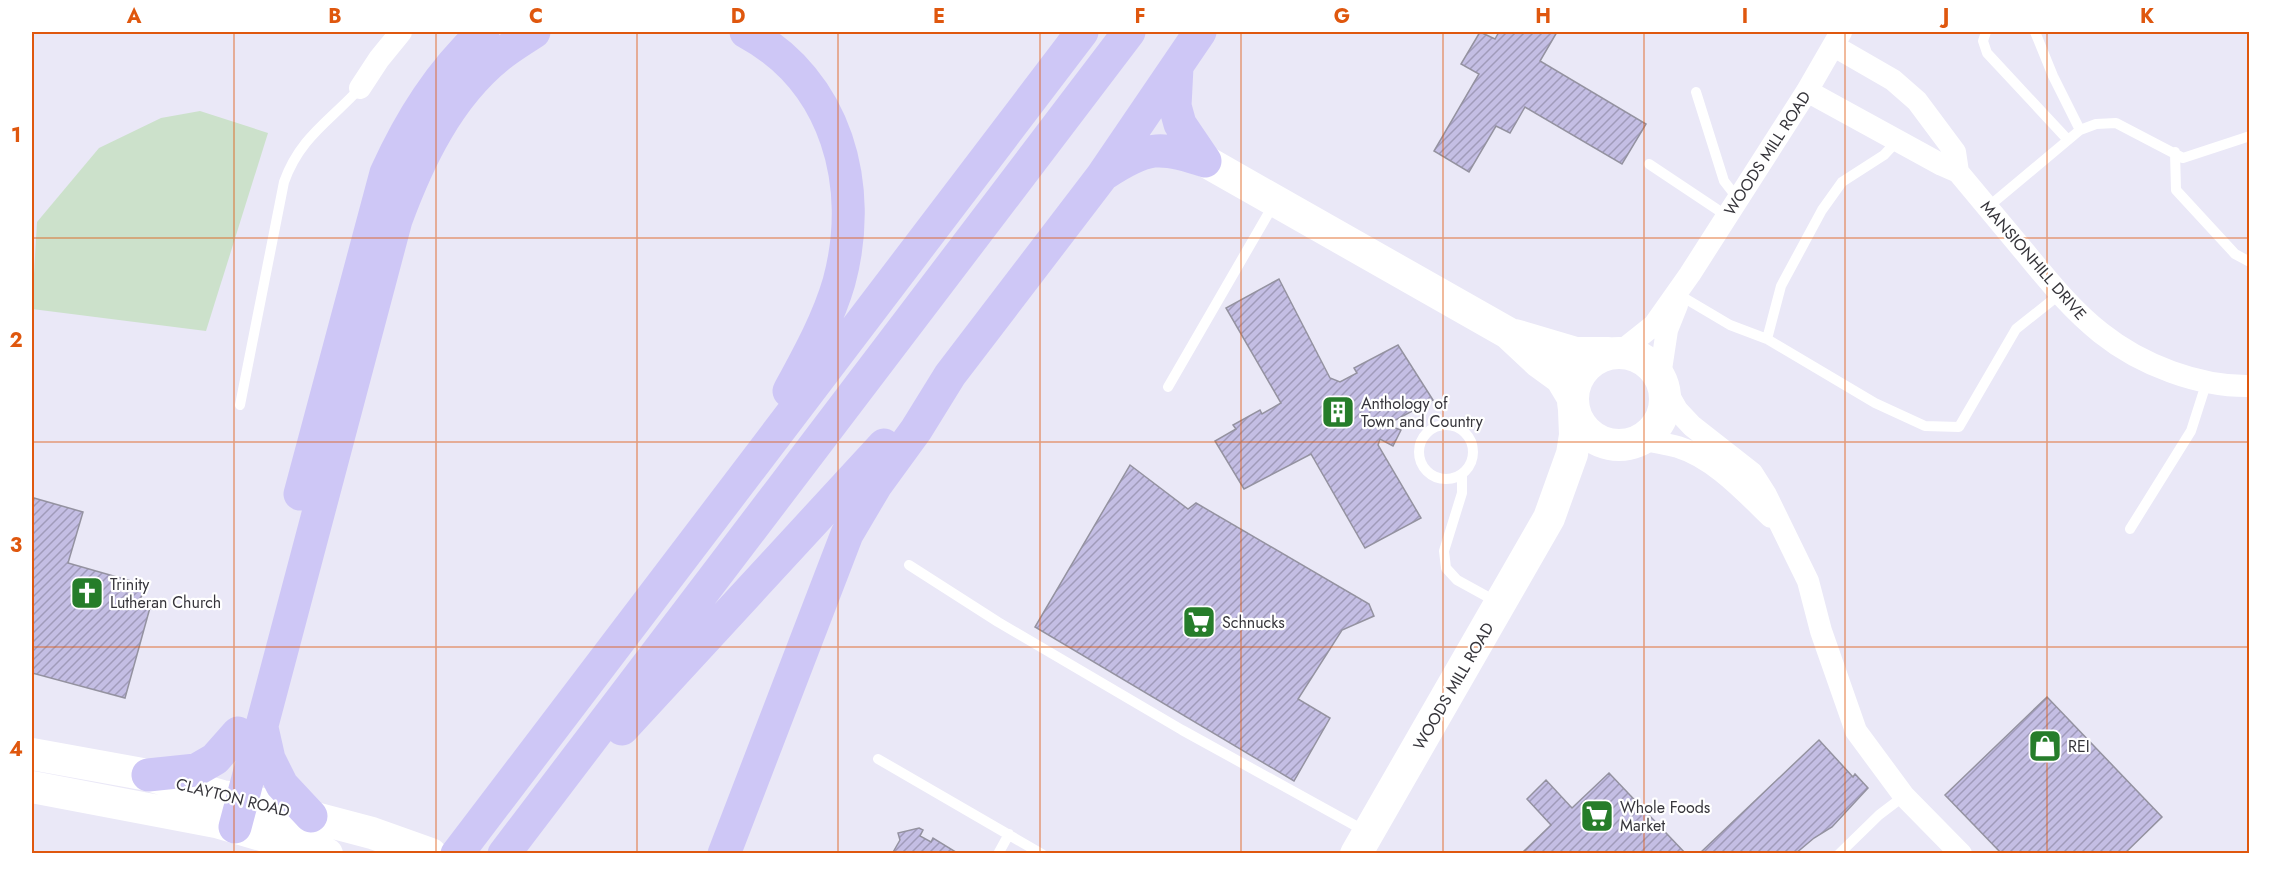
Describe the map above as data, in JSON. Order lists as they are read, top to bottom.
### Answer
{
  "streets": {
    "street": ["WOODS MILL ROAD", "MANSIONHILL DRIVE", "CLAYTON ROAD"]
  },
  "crossings": [
    ["WOODS MILL ROAD", "MANSIONHILL DRIVE"]
  ],
  "places": {
    "building": ["Anthology of Town and Country"],
    "church": ["Trinity Lutheran Church"],
    "supermarket": ["Schnucks", "Whole Foods Market"],
    "shop": ["REI"]
  },
  "grid": {
    "columns": [
      "A",
      "B",
      "C",
      "D",
      "E",
      "F",
      "G",
      "H",
      "I",
      "J",
      "K"
    ],
    "rows": [
      "1",
      "2",
      "3",
      "4"
    ]
  }
}
